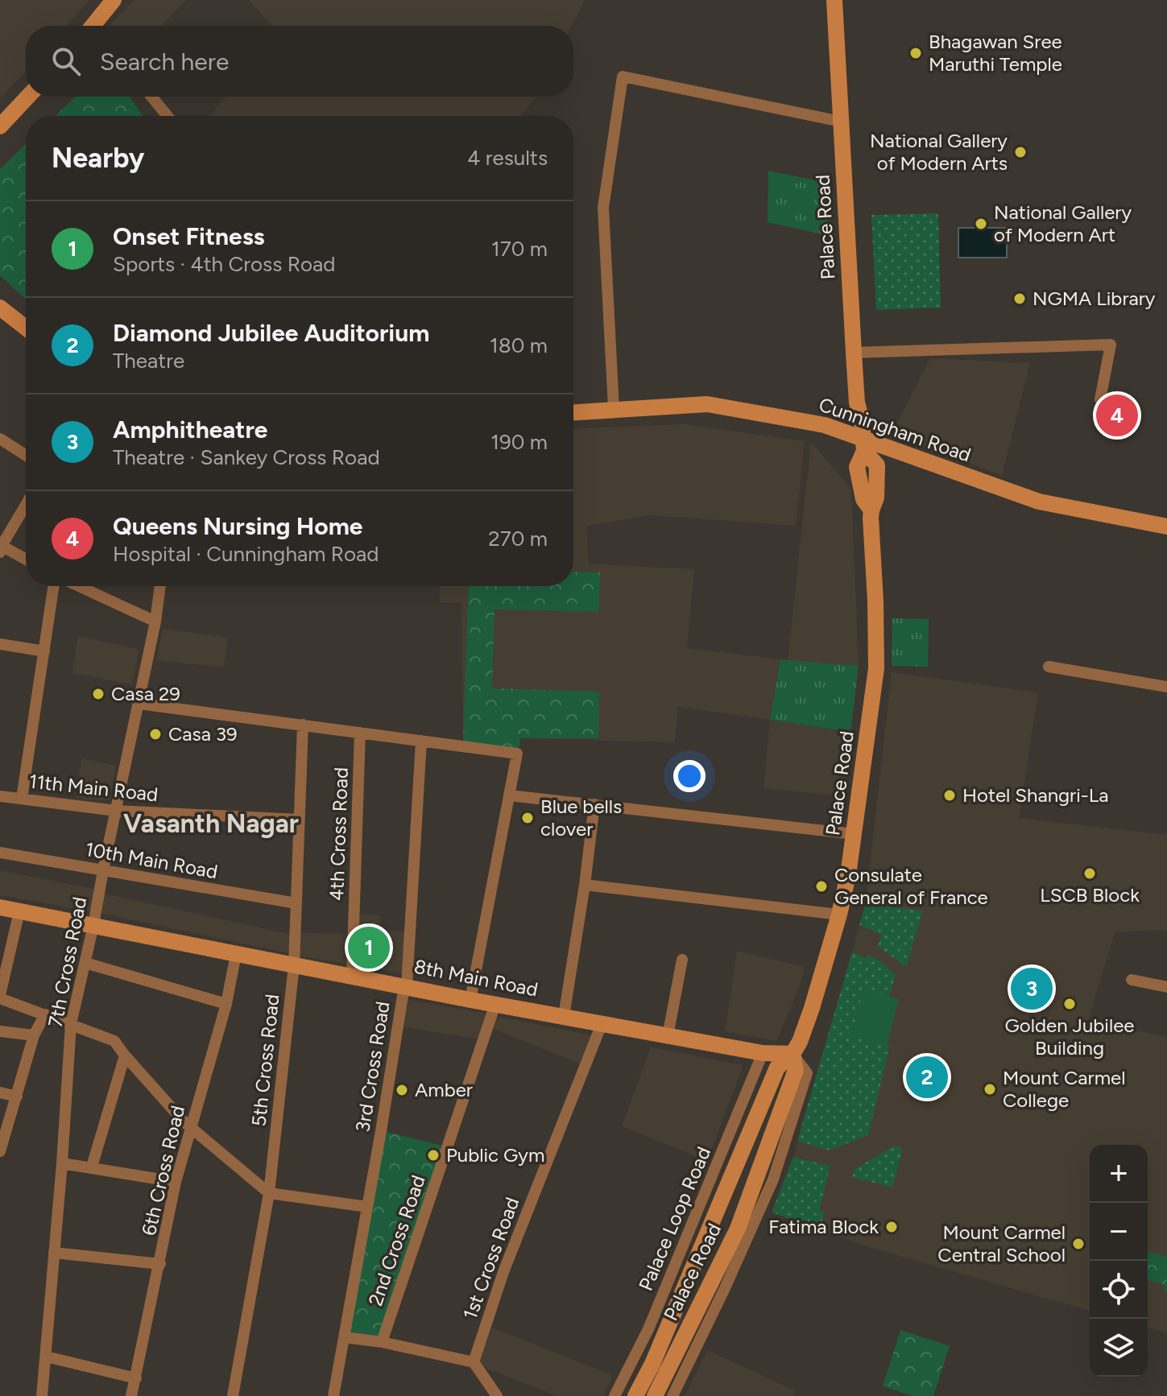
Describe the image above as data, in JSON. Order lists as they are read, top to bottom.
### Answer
{
  "streets": {
    "street": [
      "Palace Road",
      "Cunningham Road",
      "11th Main Road",
      "4th Cross Road",
      "10th Main Road",
      "7th Cross Road",
      "8th Main Road",
      "5th Cross Road",
      "3rd Cross Road",
      "6th Cross Road",
      "Palace Loop Road",
      "2nd Cross Road",
      "1st Cross Road"
    ]
  },
  "crossings": [
    ["Palace Road", "Cunningham Road"],
    ["Palace Road", "8th Main Road"],
    ["11th Main Road", "7th Cross Road"],
    ["11th Main Road", "5th Cross Road"],
    ["4th Cross Road", "8th Main Road"],
    ["10th Main Road", "7th Cross Road"],
    ["10th Main Road", "5th Cross Road"],
    ["7th Cross Road", "8th Main Road"],
    ["8th Main Road", "5th Cross Road"],
    ["8th Main Road", "3rd Cross Road"],
    ["8th Main Road", "6th Cross Road"],
    ["8th Main Road", "Palace Loop Road"],
    ["8th Main Road", "2nd Cross Road"],
    ["8th Main Road", "1st Cross Road"]
  ],
  "districts": ["Vasanth Nagar"],
  "places": [
    "Bhagawan Sree Maruthi Temple",
    "National Gallery of Modern Arts",
    "National Gallery of Modern Art",
    "NGMA Library",
    "Casa 29",
    "Casa 39",
    "Hotel Shangri-La",
    "Blue bells clover",
    "LSCB Block",
    "Consulate General of France",
    "Golden Jubilee Building",
    "Mount Carmel College",
    "Amber",
    "Public Gym",
    "Fatima Block",
    "Mount Carmel Central School"
  ],
  "page": {
    "search": "Search here",
    "heading": ["Nearby", "4 results"],
    "list": [
      {
        "mark": "1",
        "name": "Onset Fitness",
        "note": "Sports · 4th Cross Road",
        "value": "170 m"
      },
      {
        "mark": "2",
        "name": "Diamond Jubilee Auditorium",
        "note": "Theatre",
        "value": "180 m"
      },
      {
        "mark": "3",
        "name": "Amphitheatre",
        "note": "Theatre · Sankey Cross Road",
        "value": "190 m"
      },
      {
        "mark": "4",
        "name": "Queens Nursing Home",
        "note": "Hospital · Cunningham Road",
        "value": "270 m"
      }
    ],
    "pins": [
      "4",
      "1",
      "3",
      "2"
    ],
    "map_buttons": ["+", "−"]
  }
}
